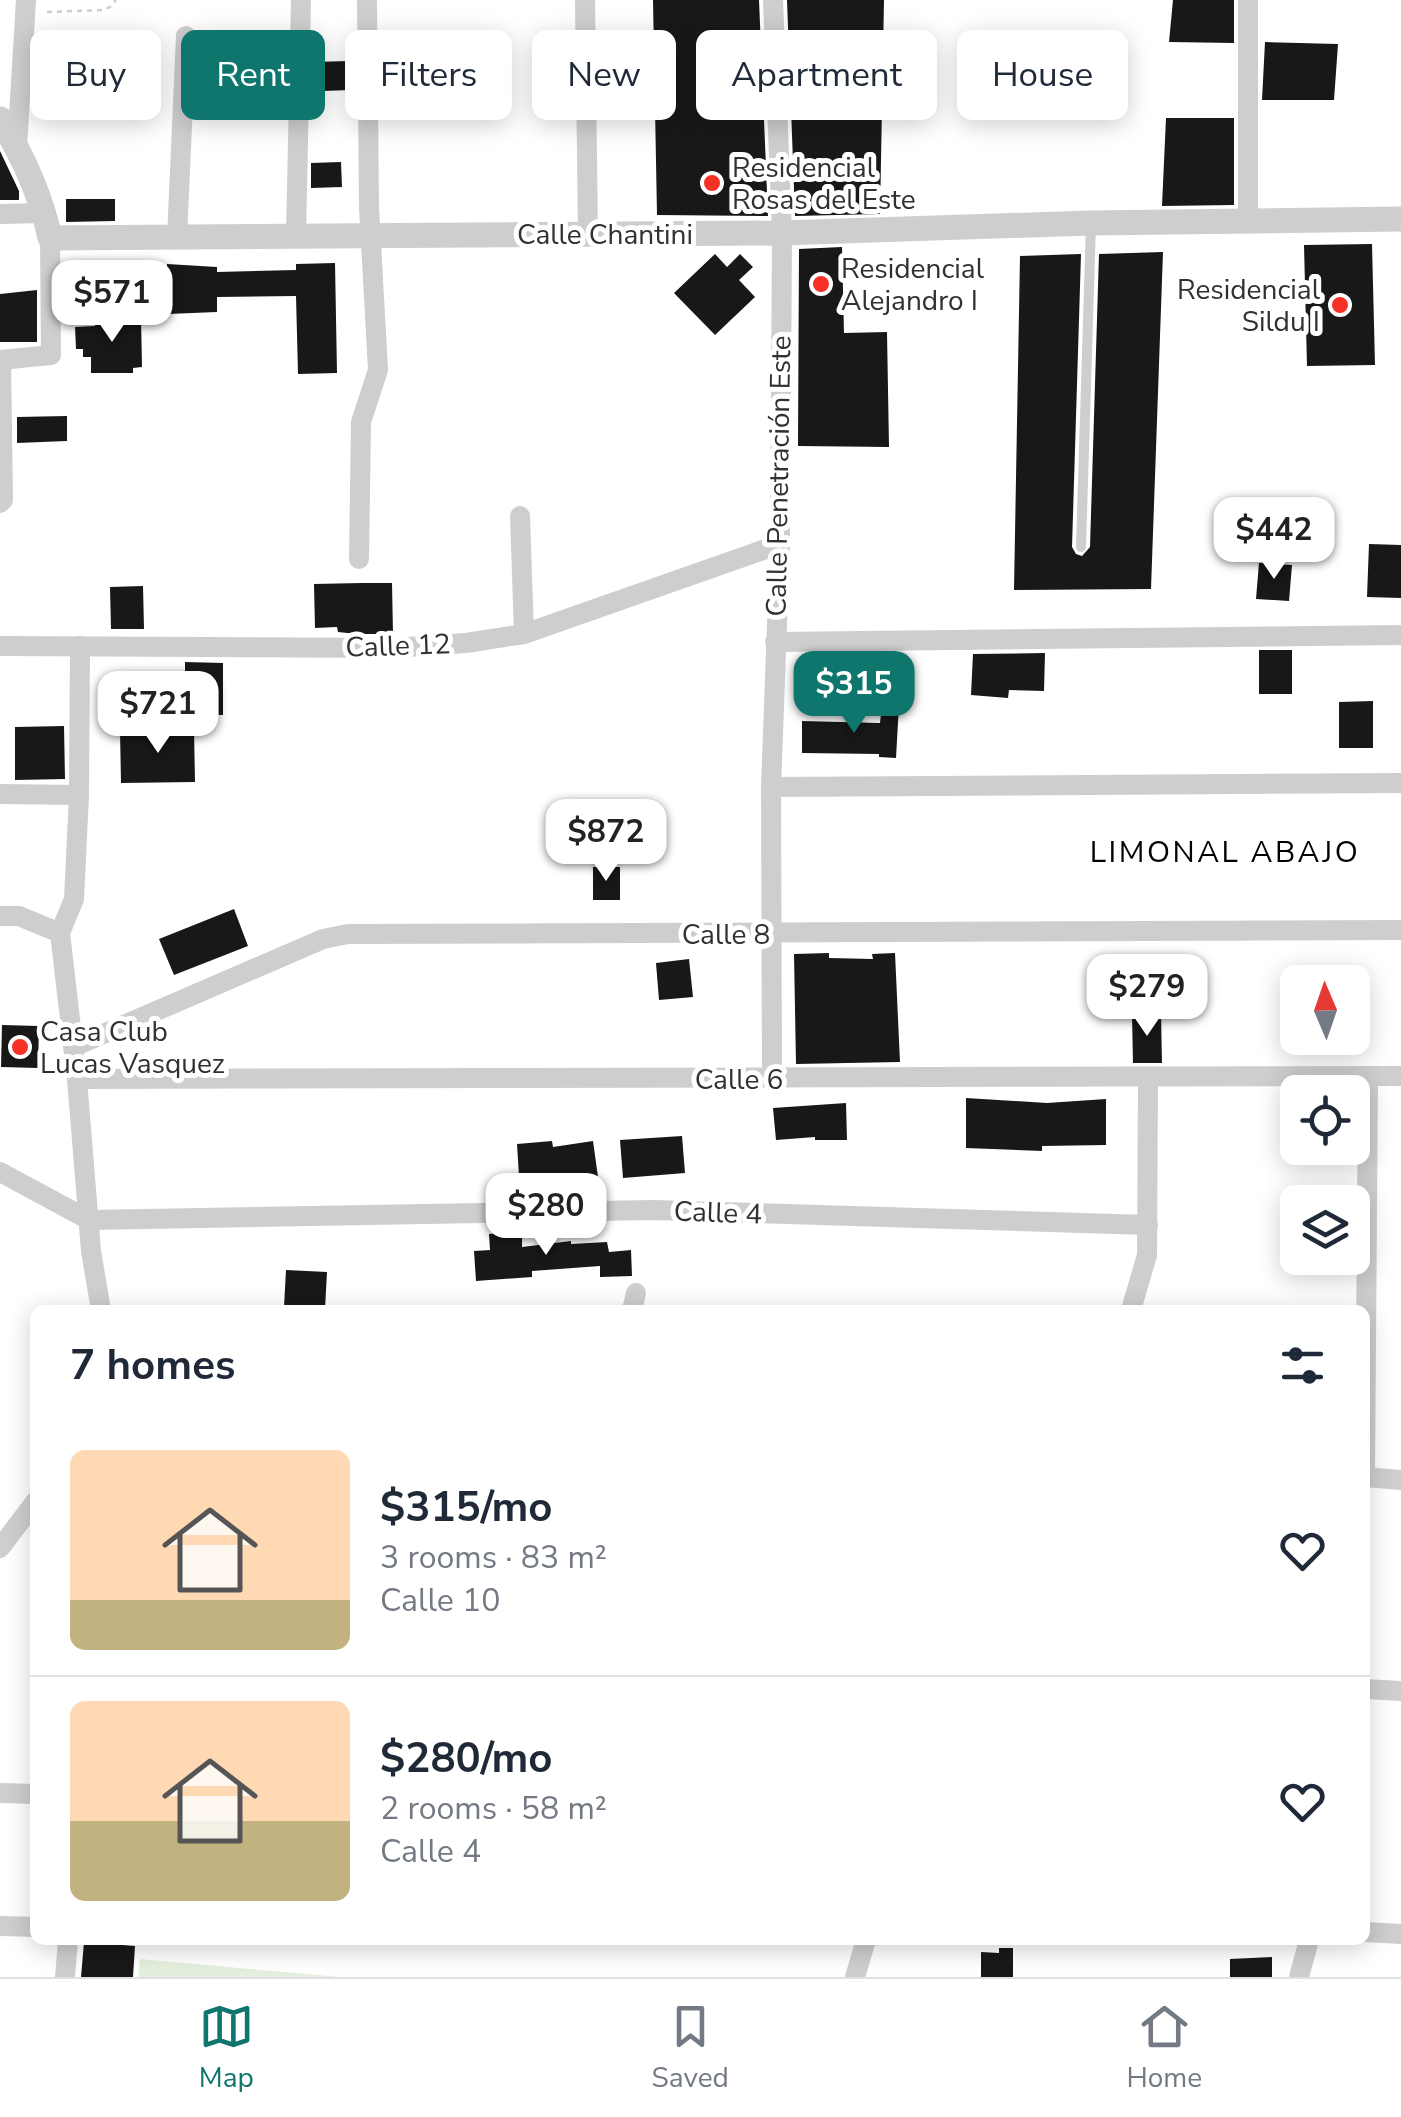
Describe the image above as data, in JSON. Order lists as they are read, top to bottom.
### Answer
{
  "streets": {
    "street": [
      "Calle Chantini",
      "Calle Penetración Este",
      "Calle 12",
      "Calle 8",
      "Calle 6",
      "Calle 4"
    ]
  },
  "crossings": [
    ["Calle Chantini", "Calle Penetración Este"],
    ["Calle Penetración Este", "Calle 12"],
    ["Calle Penetración Este", "Calle 8"],
    ["Calle Penetración Este", "Calle 6"]
  ],
  "districts": ["LIMONAL ABAJO"],
  "places": [
    "Residencial Rosas del Este",
    "Residencial Alejandro I",
    "Residencial Sildu I",
    "Casa Club Lucas Vasquez"
  ],
  "north": "top",
  "page": {
    "chip": [
      "Buy",
      "Rent",
      "Filters",
      "New",
      "Apartment",
      "House"
    ],
    "price": [
      "$571",
      "$442",
      "$315",
      "$721",
      "$872",
      "$279",
      "$280"
    ],
    "heading": "7 homes",
    "list": [
      {
        "name": "$315/mo",
        "note": "3 rooms · 83 m² · Calle 10"
      },
      {
        "name": "$280/mo",
        "note": "2 rooms · 58 m² · Calle 4"
      }
    ],
    "tabs": ["Map", "Saved", "Home"]
  }
}
